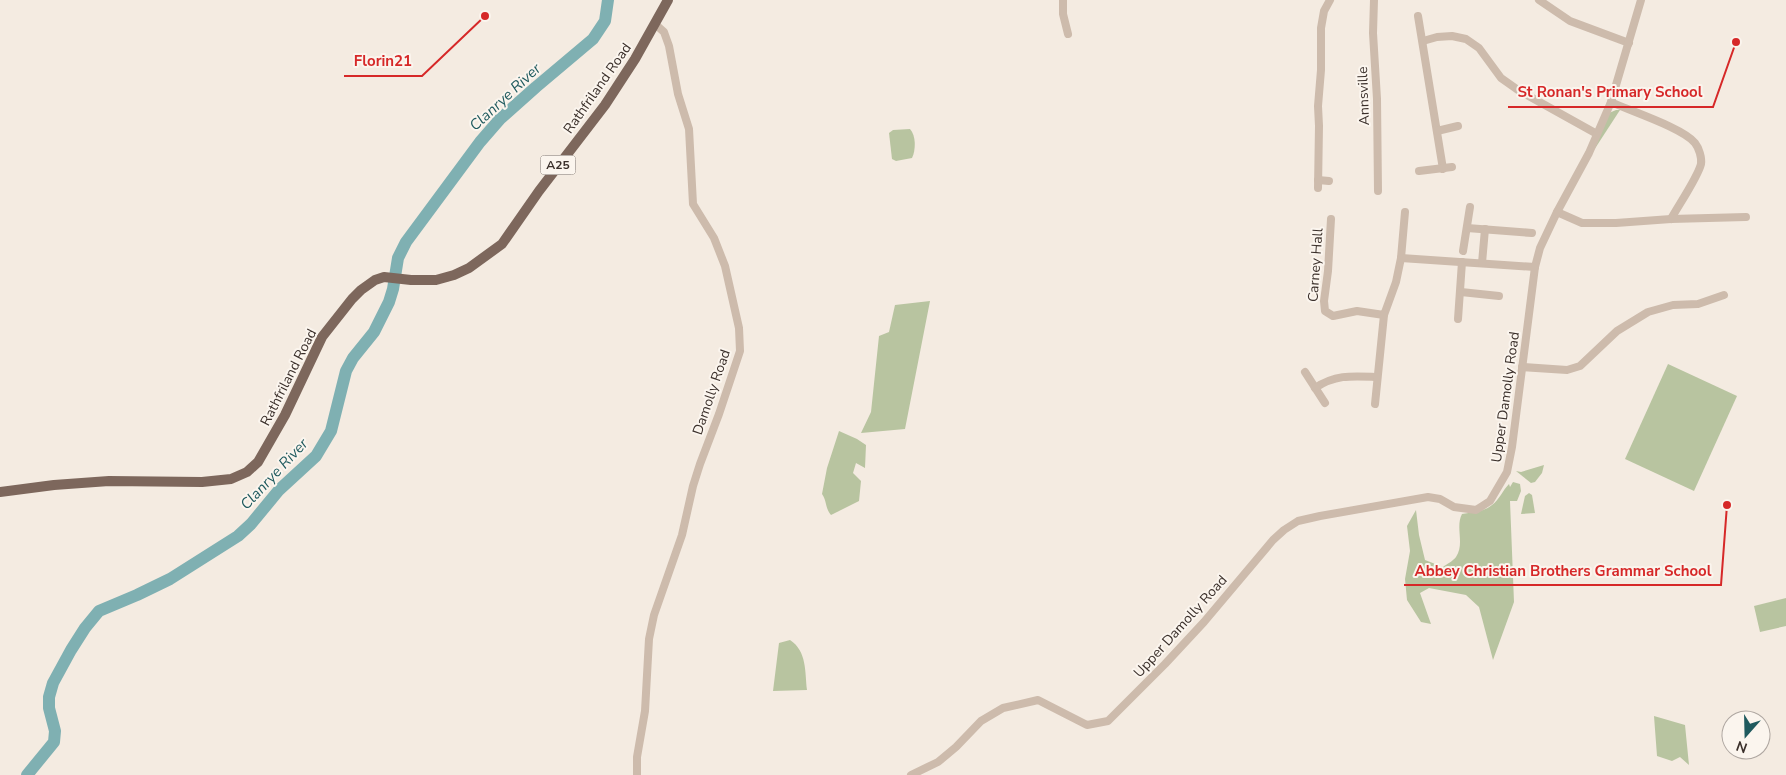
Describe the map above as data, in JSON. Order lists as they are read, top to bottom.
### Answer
{
  "streets": {
    "main road": ["Rathfriland Road", "A25"],
    "street": [
      "Annsville",
      "Carney Hall",
      "Damolly Road",
      "Upper Damolly Road"
    ]
  },
  "crossings": [
    ["Rathfriland Road", "Damolly Road"]
  ],
  "water": ["Clanrye River"],
  "places": ["Florin21", "St Ronan's Primary School", "Abbey Christian Brothers Grammar School"],
  "north": "bottom"
}
